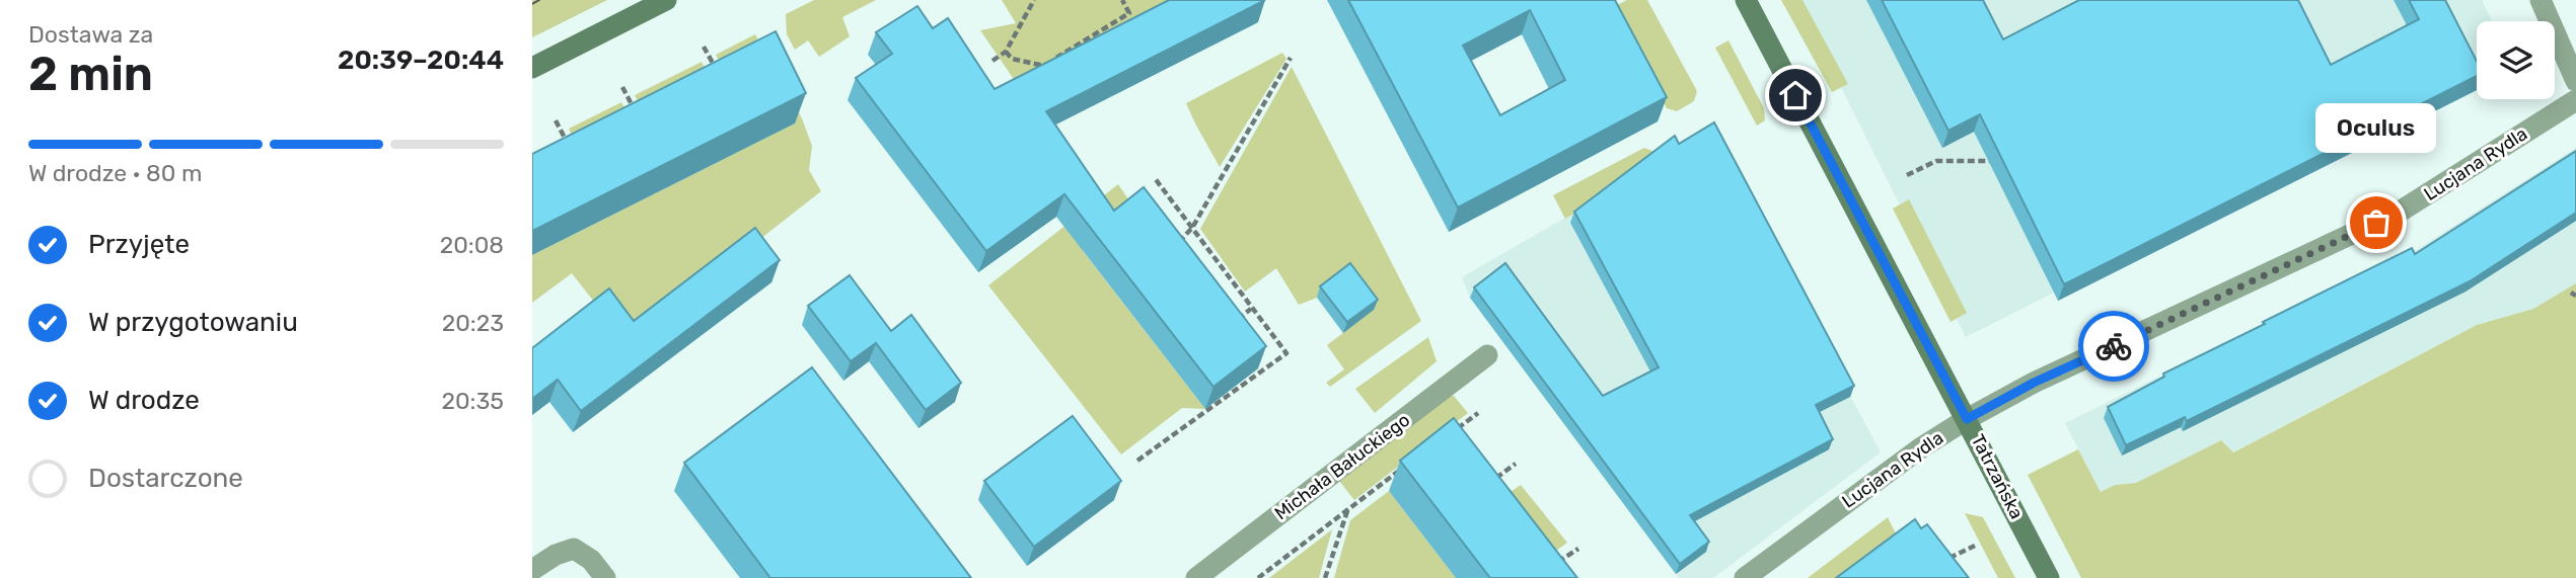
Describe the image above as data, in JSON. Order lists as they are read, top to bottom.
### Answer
{
  "streets": {
    "street": ["Lucjana Rydla", "Michała Bałuckiego", "Tatrzańska"]
  },
  "crossings": [
    ["Lucjana Rydla", "Tatrzańska"]
  ],
  "places": ["Oculus"],
  "page": {
    "heading": ["2 min", "Dostawa za", "20:39–20:44"],
    "bubble": "Oculus",
    "bar": "W drodze · 80 m",
    "list": [
      ["Przyjęte", "20:08"],
      ["W przygotowaniu", "20:23"],
      ["W drodze", "20:35"],
      "Dostarczone"
    ]
  }
}
